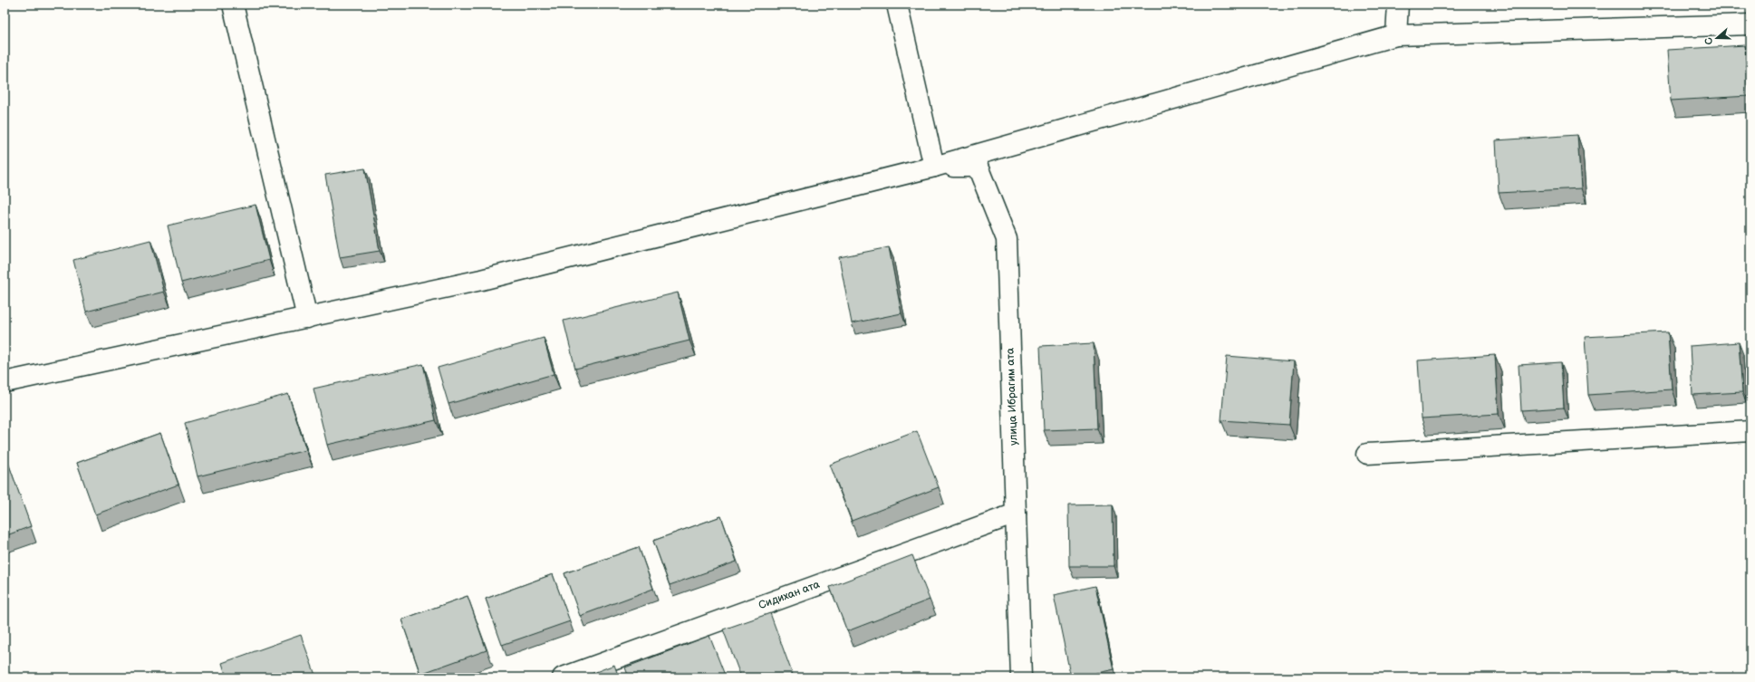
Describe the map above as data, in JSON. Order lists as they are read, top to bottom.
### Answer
{
  "streets": {
    "street": ["улица Ибрагим ата", "Сидихан ата"]
  },
  "crossings": [
    ["улица Ибрагим ата", "Сидихан ата"]
  ],
  "north": "left"
}
